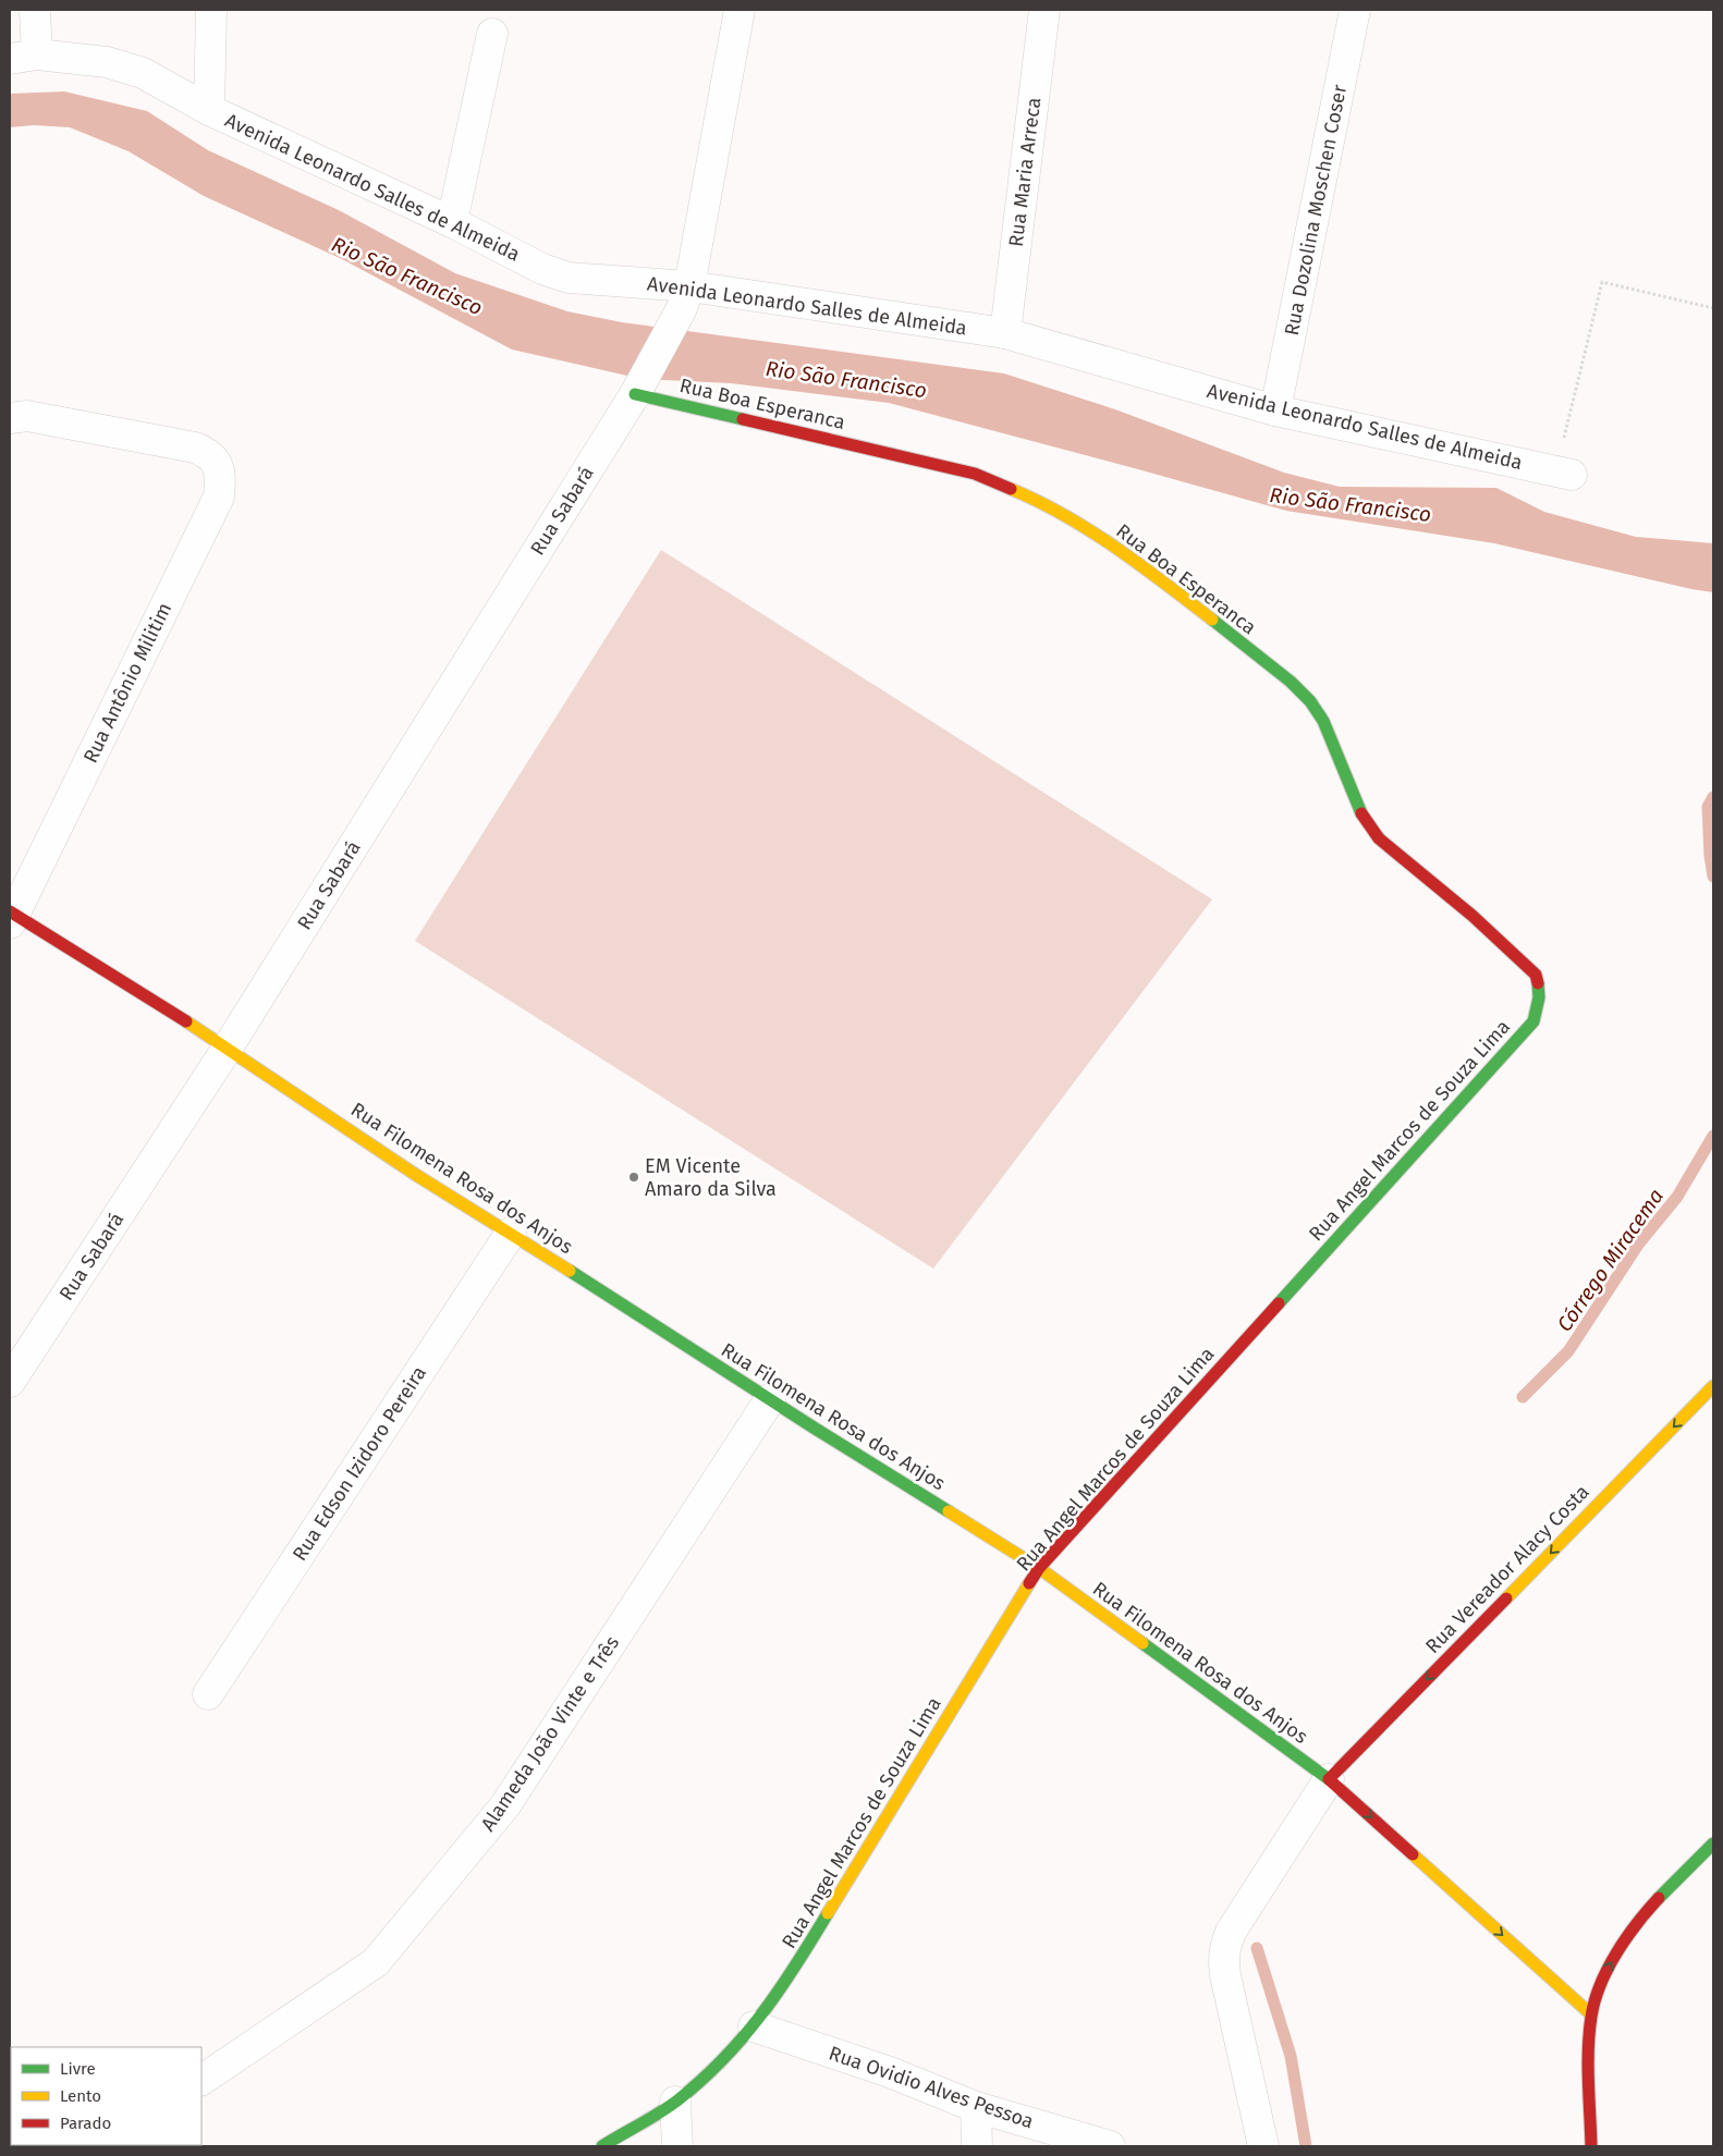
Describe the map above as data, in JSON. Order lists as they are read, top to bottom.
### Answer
{
  "streets": {
    "street": [
      "Rua Maria Arreca",
      "Avenida Leonardo Salles de Almeida",
      "Rua Dozolina Moschen Coser",
      "Rua Boa Esperanca",
      "Rua Sabará",
      "Rua Antônio Militim",
      "Rua Angel Marcos de Souza Lima",
      "Rua Filomena Rosa dos Anjos",
      "Rua Edson Izidoro Pereira",
      "Rua Vereador Alacy Costa",
      "Alameda João Vinte e Três",
      "Rua Ovidio Alves Pessoa"
    ]
  },
  "crossings": [
    ["Rua Maria Arreca", "Avenida Leonardo Salles de Almeida"],
    ["Avenida Leonardo Salles de Almeida", "Rua Dozolina Moschen Coser"],
    ["Rua Boa Esperanca", "Rua Sabará"],
    ["Rua Boa Esperanca", "Rua Angel Marcos de Souza Lima"],
    ["Rua Sabará", "Rua Filomena Rosa dos Anjos"],
    ["Rua Antônio Militim", "Rua Filomena Rosa dos Anjos"],
    ["Rua Angel Marcos de Souza Lima", "Rua Filomena Rosa dos Anjos"],
    ["Rua Angel Marcos de Souza Lima", "Rua Ovidio Alves Pessoa"],
    ["Rua Filomena Rosa dos Anjos", "Rua Edson Izidoro Pereira"],
    ["Rua Filomena Rosa dos Anjos", "Rua Vereador Alacy Costa"],
    ["Rua Filomena Rosa dos Anjos", "Alameda João Vinte e Três"]
  ],
  "one_way": ["Rua Vereador Alacy Costa"],
  "water": ["Rio São Francisco", "Córrego Miracema"],
  "places": ["EM Vicente Amaro da Silva"],
  "legend": ["Livre", "Lento", "Parado"]
}
